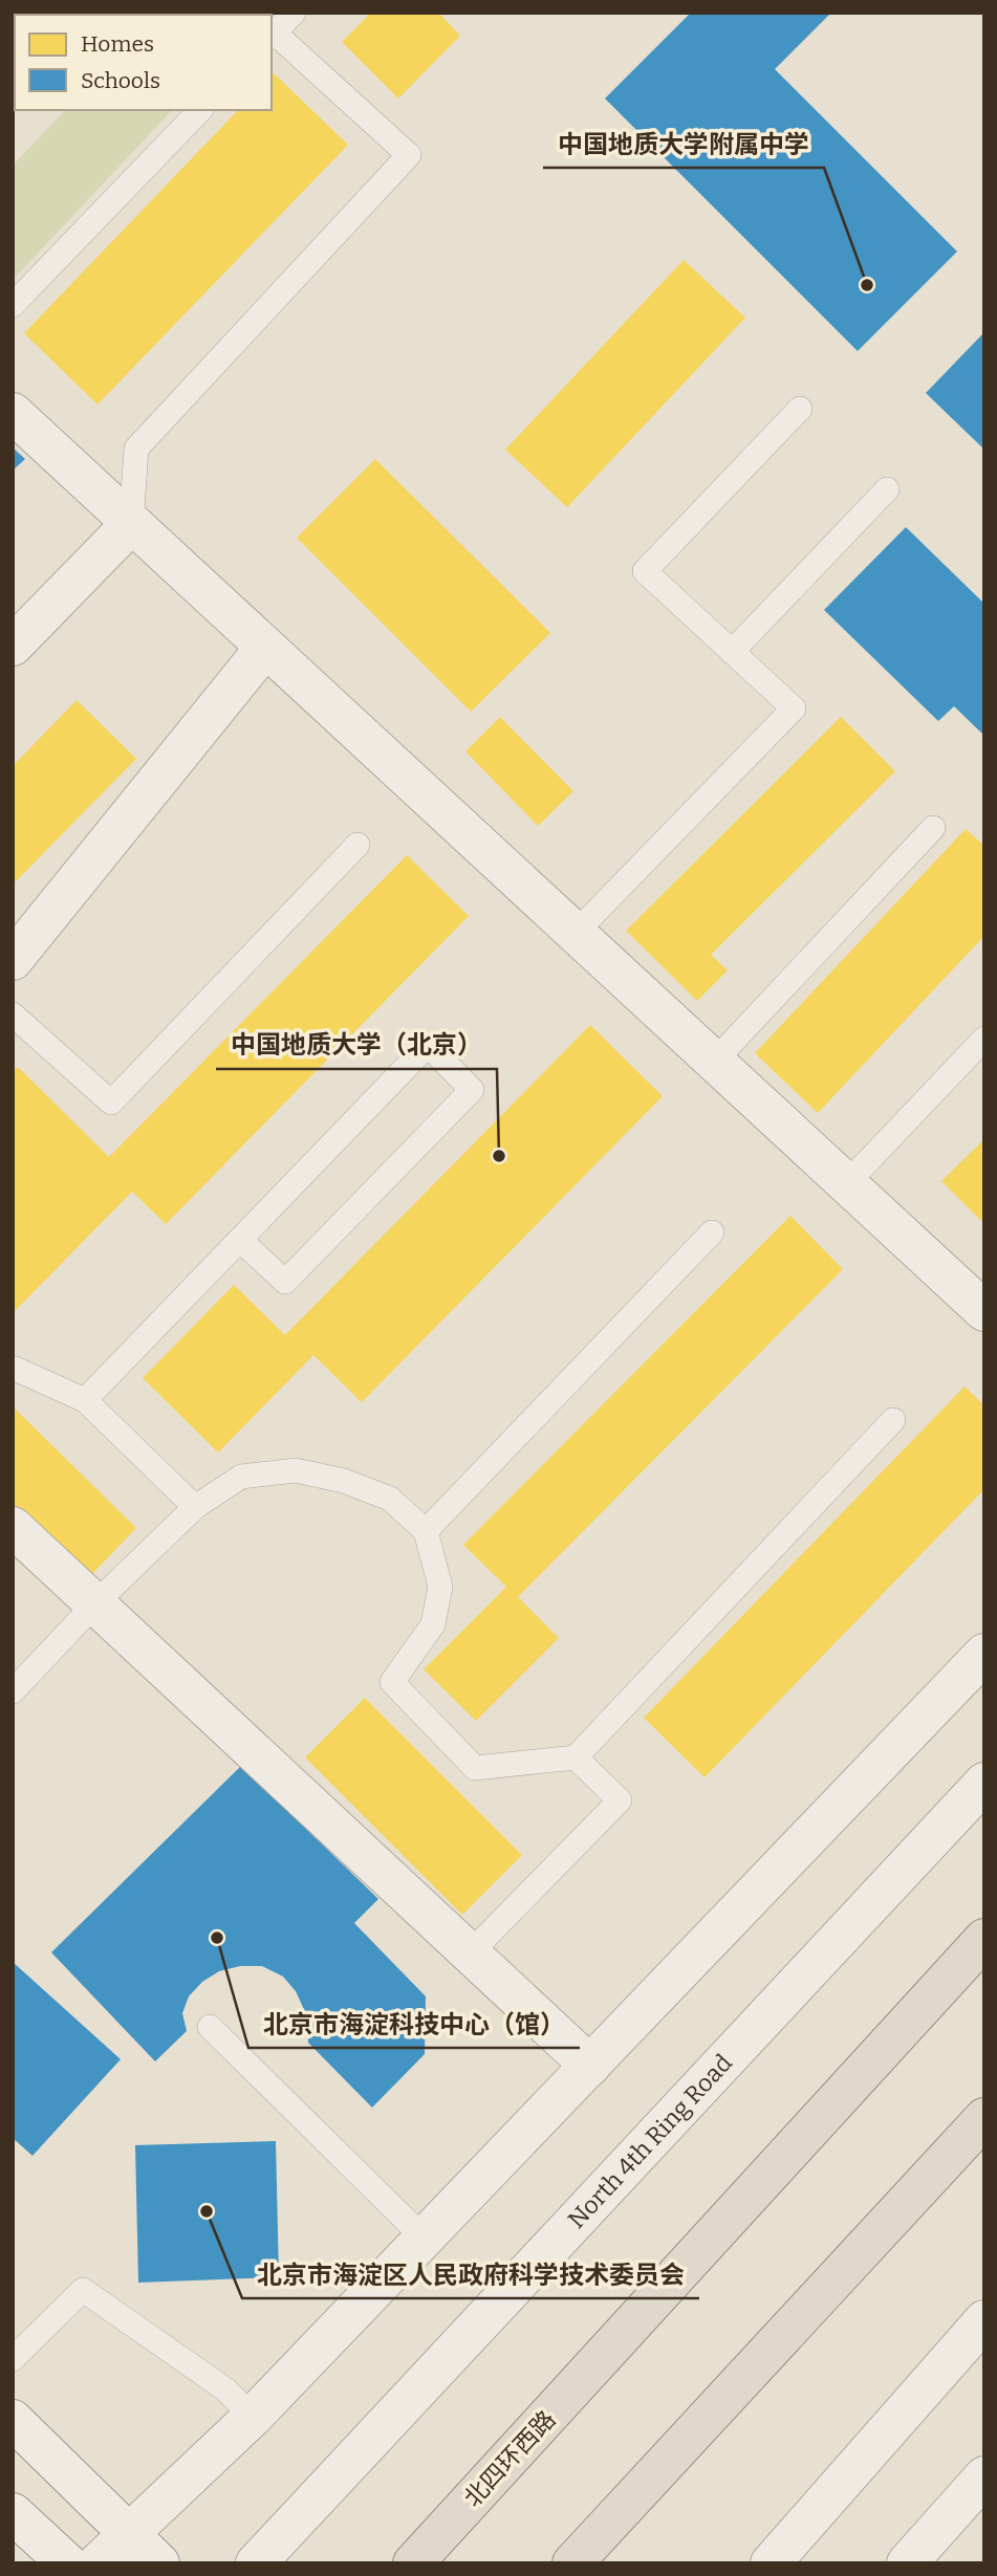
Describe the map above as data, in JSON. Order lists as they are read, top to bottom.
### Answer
{
  "streets": {
    "highway": ["北四环西路"],
    "street": ["North 4th Ring Road"]
  },
  "places": [
    "中国地质大学附属中学",
    "中国地质大学（北京）",
    "北京市海淀科技中心（馆）",
    "北京市海淀区人民政府科学技术委员会"
  ],
  "legend": ["Homes", "Schools"]
}
